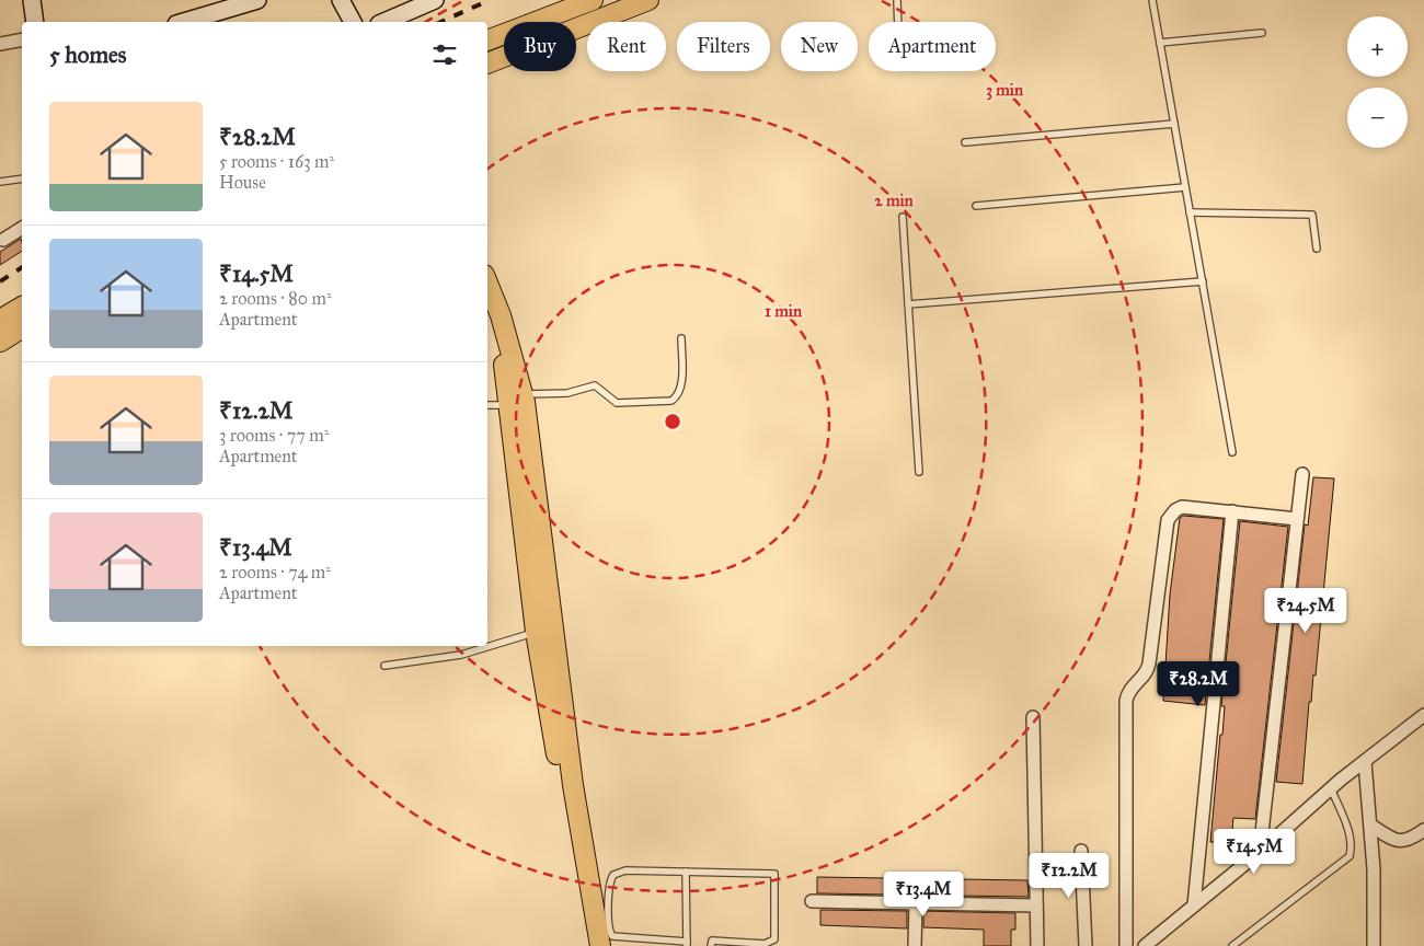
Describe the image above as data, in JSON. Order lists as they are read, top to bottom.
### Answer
{
  "page": {
    "map_buttons": ["+", "−"],
    "chip": [
      "Buy",
      "Rent",
      "Filters",
      "New",
      "Apartment"
    ],
    "heading": "5 homes",
    "list": [
      {
        "name": "₹28.2M",
        "note": "5 rooms · 163 m² · House"
      },
      {
        "name": "₹14.5M",
        "note": "2 rooms · 80 m² · Apartment"
      },
      {
        "name": "₹12.2M",
        "note": "3 rooms · 77 m² · Apartment"
      },
      {
        "name": "₹13.4M",
        "note": "2 rooms · 74 m² · Apartment"
      }
    ],
    "price": [
      "₹24.5M",
      "₹28.2M",
      "₹14.5M",
      "₹12.2M",
      "₹13.4M"
    ]
  },
  "rings": ["3 min", "2 min", "1 min"]
}
